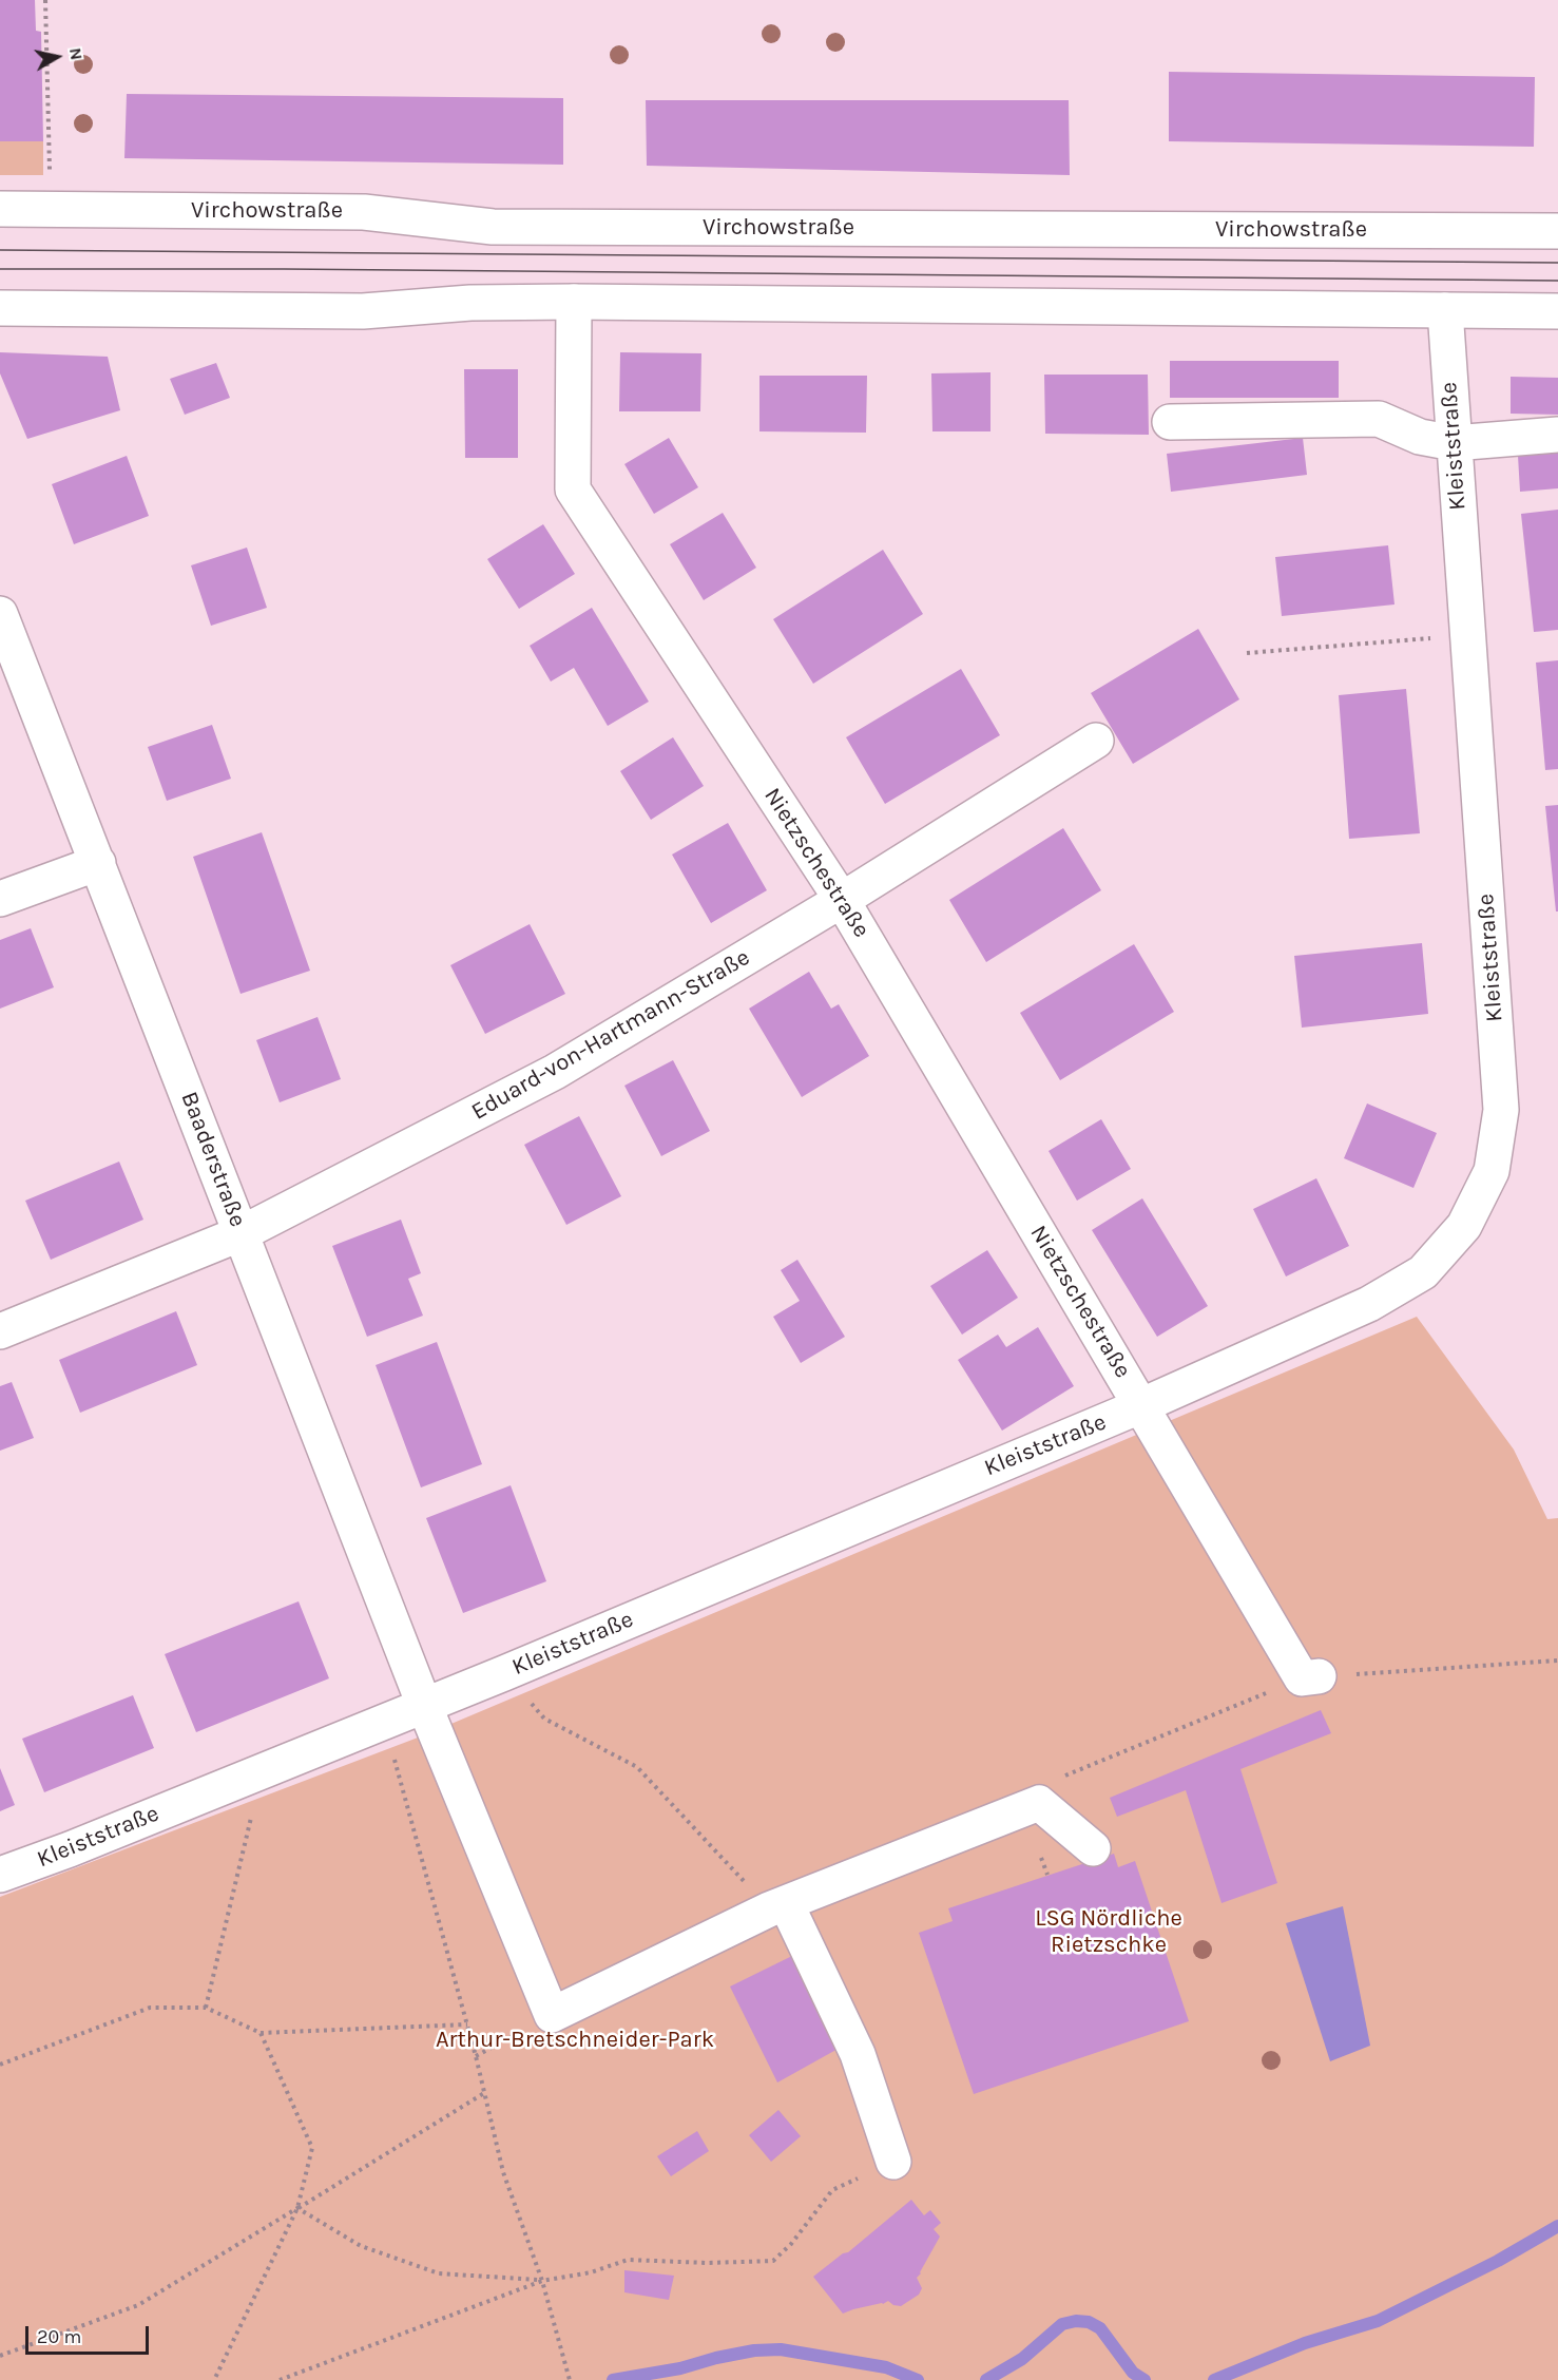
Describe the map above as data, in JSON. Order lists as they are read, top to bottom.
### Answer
{
  "streets": {
    "street": [
      "Virchowstraße",
      "Kleiststraße",
      "Nietzschestraße",
      "Eduard-von-Hartmann-Straße",
      "Baaderstraße"
    ]
  },
  "crossings": [
    ["Kleiststraße", "Nietzschestraße"],
    ["Kleiststraße", "Baaderstraße"],
    ["Nietzschestraße", "Eduard-von-Hartmann-Straße"],
    ["Eduard-von-Hartmann-Straße", "Baaderstraße"]
  ],
  "parks": ["LSG Nördliche Rietzschke", "Arthur-Bretschneider-Park"],
  "scale_bar": "20 m",
  "north": "right"
}
